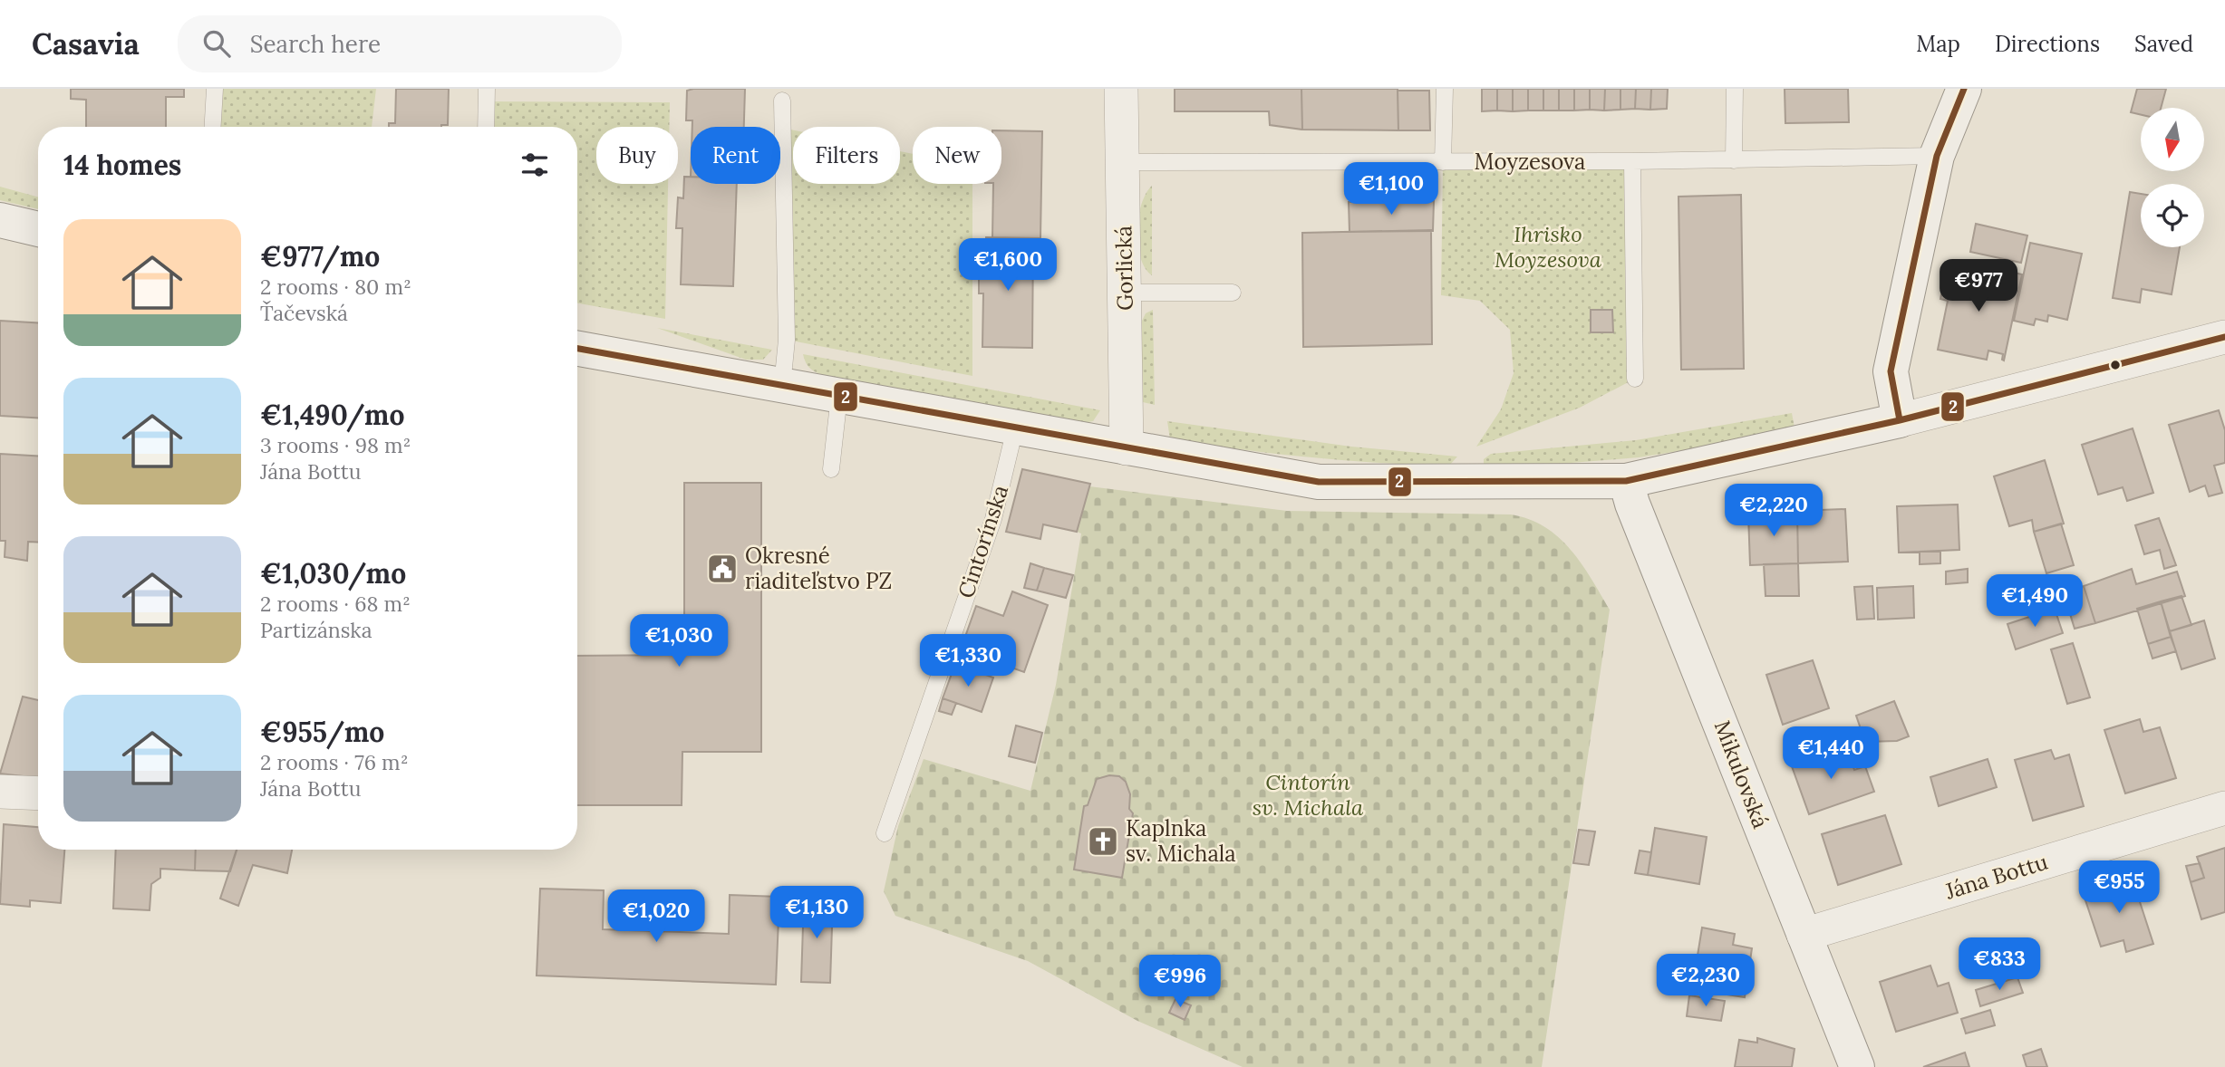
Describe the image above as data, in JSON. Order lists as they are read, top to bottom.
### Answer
{
  "streets": {
    "street": ["Gorlická", "Mikulovská", "Jána Bottu"],
    "lane": ["Moyzesova", "Cintorínska"]
  },
  "crossings": [
    ["Moyzesova", "Gorlická"],
    ["Mikulovská", "Jána Bottu"]
  ],
  "parks": ["Ihrisko Moyzesova", "Cintorín sv. Michala"],
  "places": {
    "public building": ["Okresné riaditeľstvo PZ"],
    "church": ["Kaplnka sv. Michala"]
  },
  "lines": ["transit line 2"],
  "north": "bottom",
  "page": {
    "header": "Casavia",
    "search": "Search here",
    "nav": ["Map", "Directions", "Saved"],
    "chip": [
      "Buy",
      "Rent",
      "Filters",
      "New"
    ],
    "heading": "14 homes",
    "price": [
      "€1,100",
      "€1,600",
      "€977",
      "€2,220",
      "€1,490",
      "€1,030",
      "€1,330",
      "€1,440",
      "€955",
      "€1,130",
      "€1,020",
      "€833",
      "€2,230",
      "€996"
    ],
    "list": [
      {
        "name": "€977/mo",
        "note": "2 rooms · 80 m² · Ťačevská"
      },
      {
        "name": "€1,490/mo",
        "note": "3 rooms · 98 m² · Jána Bottu"
      },
      {
        "name": "€1,030/mo",
        "note": "2 rooms · 68 m² · Partizánska"
      },
      {
        "name": "€955/mo",
        "note": "2 rooms · 76 m² · Jána Bottu"
      }
    ]
  }
}
